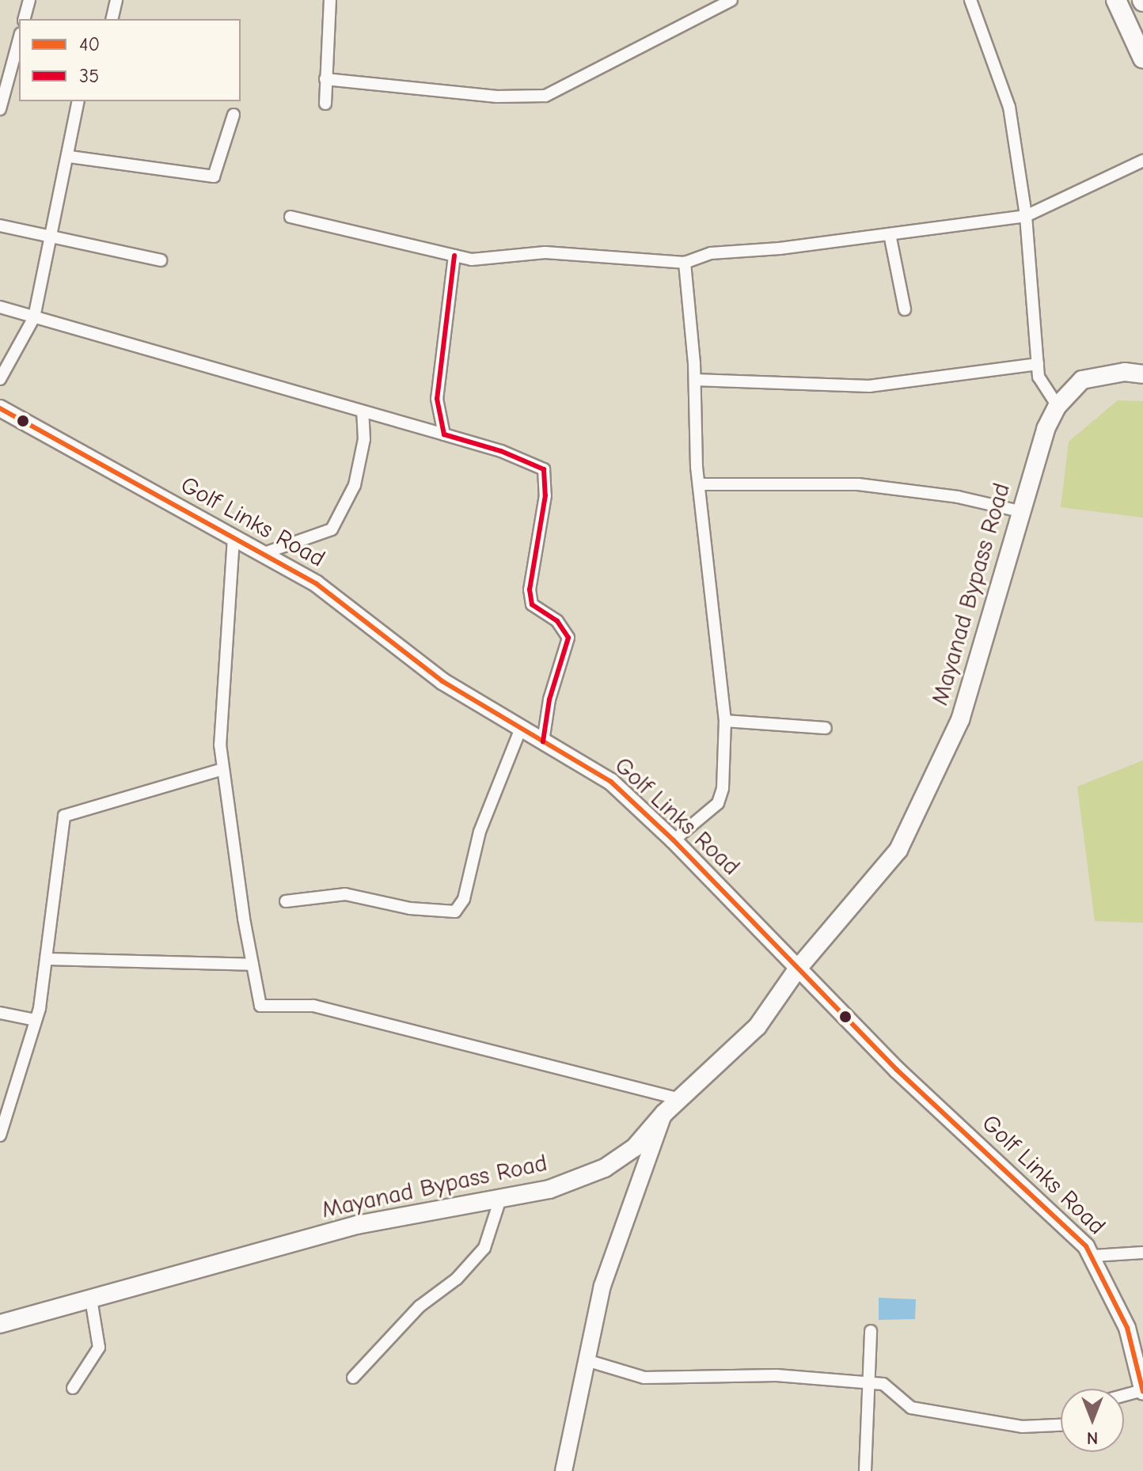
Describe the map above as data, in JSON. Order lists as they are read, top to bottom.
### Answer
{
  "streets": {
    "main road": ["Golf Links Road", "Mayanad Bypass Road"]
  },
  "crossings": [
    ["Golf Links Road", "Mayanad Bypass Road"]
  ],
  "lines": ["transit line 35", "transit line 40"],
  "legend": ["40", "35"],
  "north": "bottom"
}
